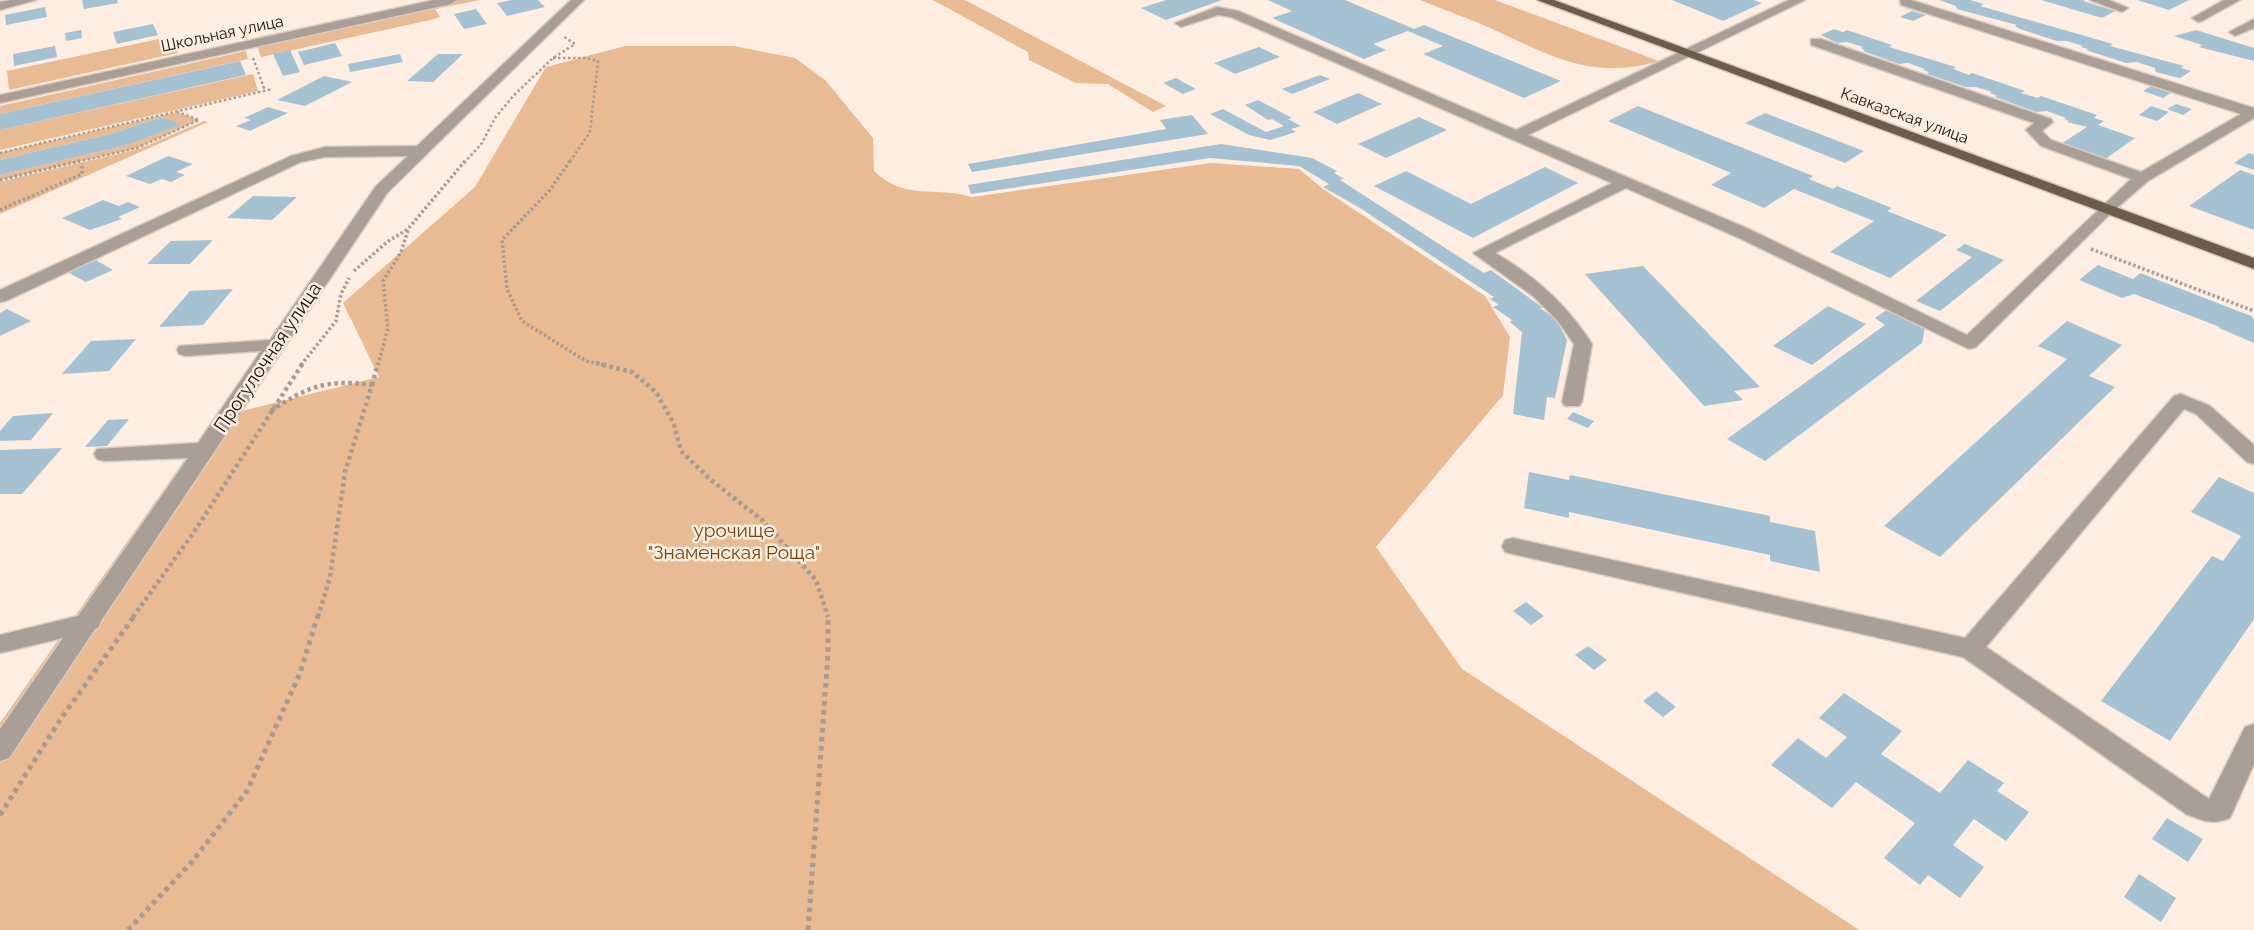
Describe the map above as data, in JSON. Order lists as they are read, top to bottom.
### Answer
{
  "streets": {
    "main road": ["Кавказская улица"],
    "street": ["Школьная улица", "Прогулочная улица"]
  },
  "parks": ["урочище \"Знаменская Роща\""]
}
